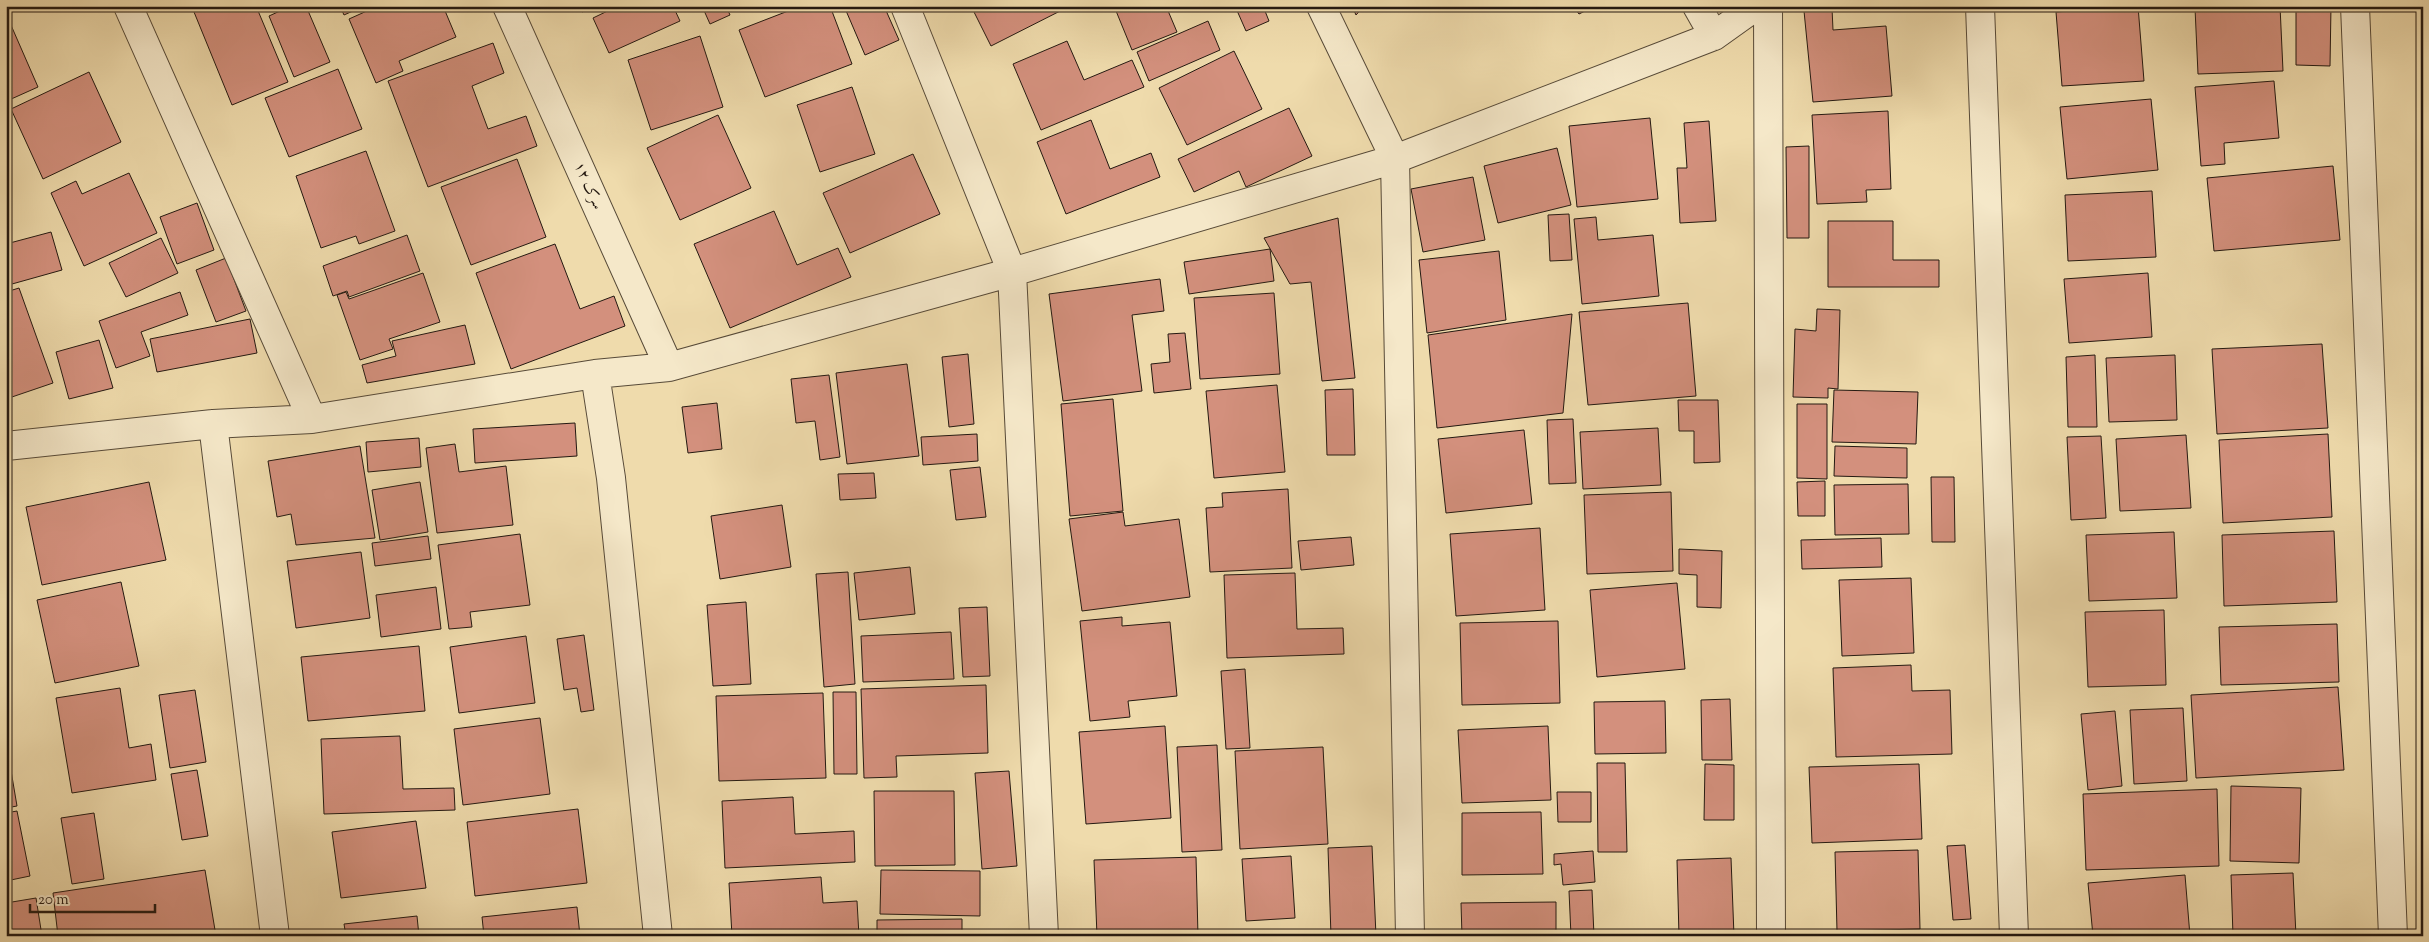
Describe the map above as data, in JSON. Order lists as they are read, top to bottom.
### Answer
{
  "streets": {
    "street": ["سرک ۱۲"]
  },
  "scale_bar": "20 m"
}
